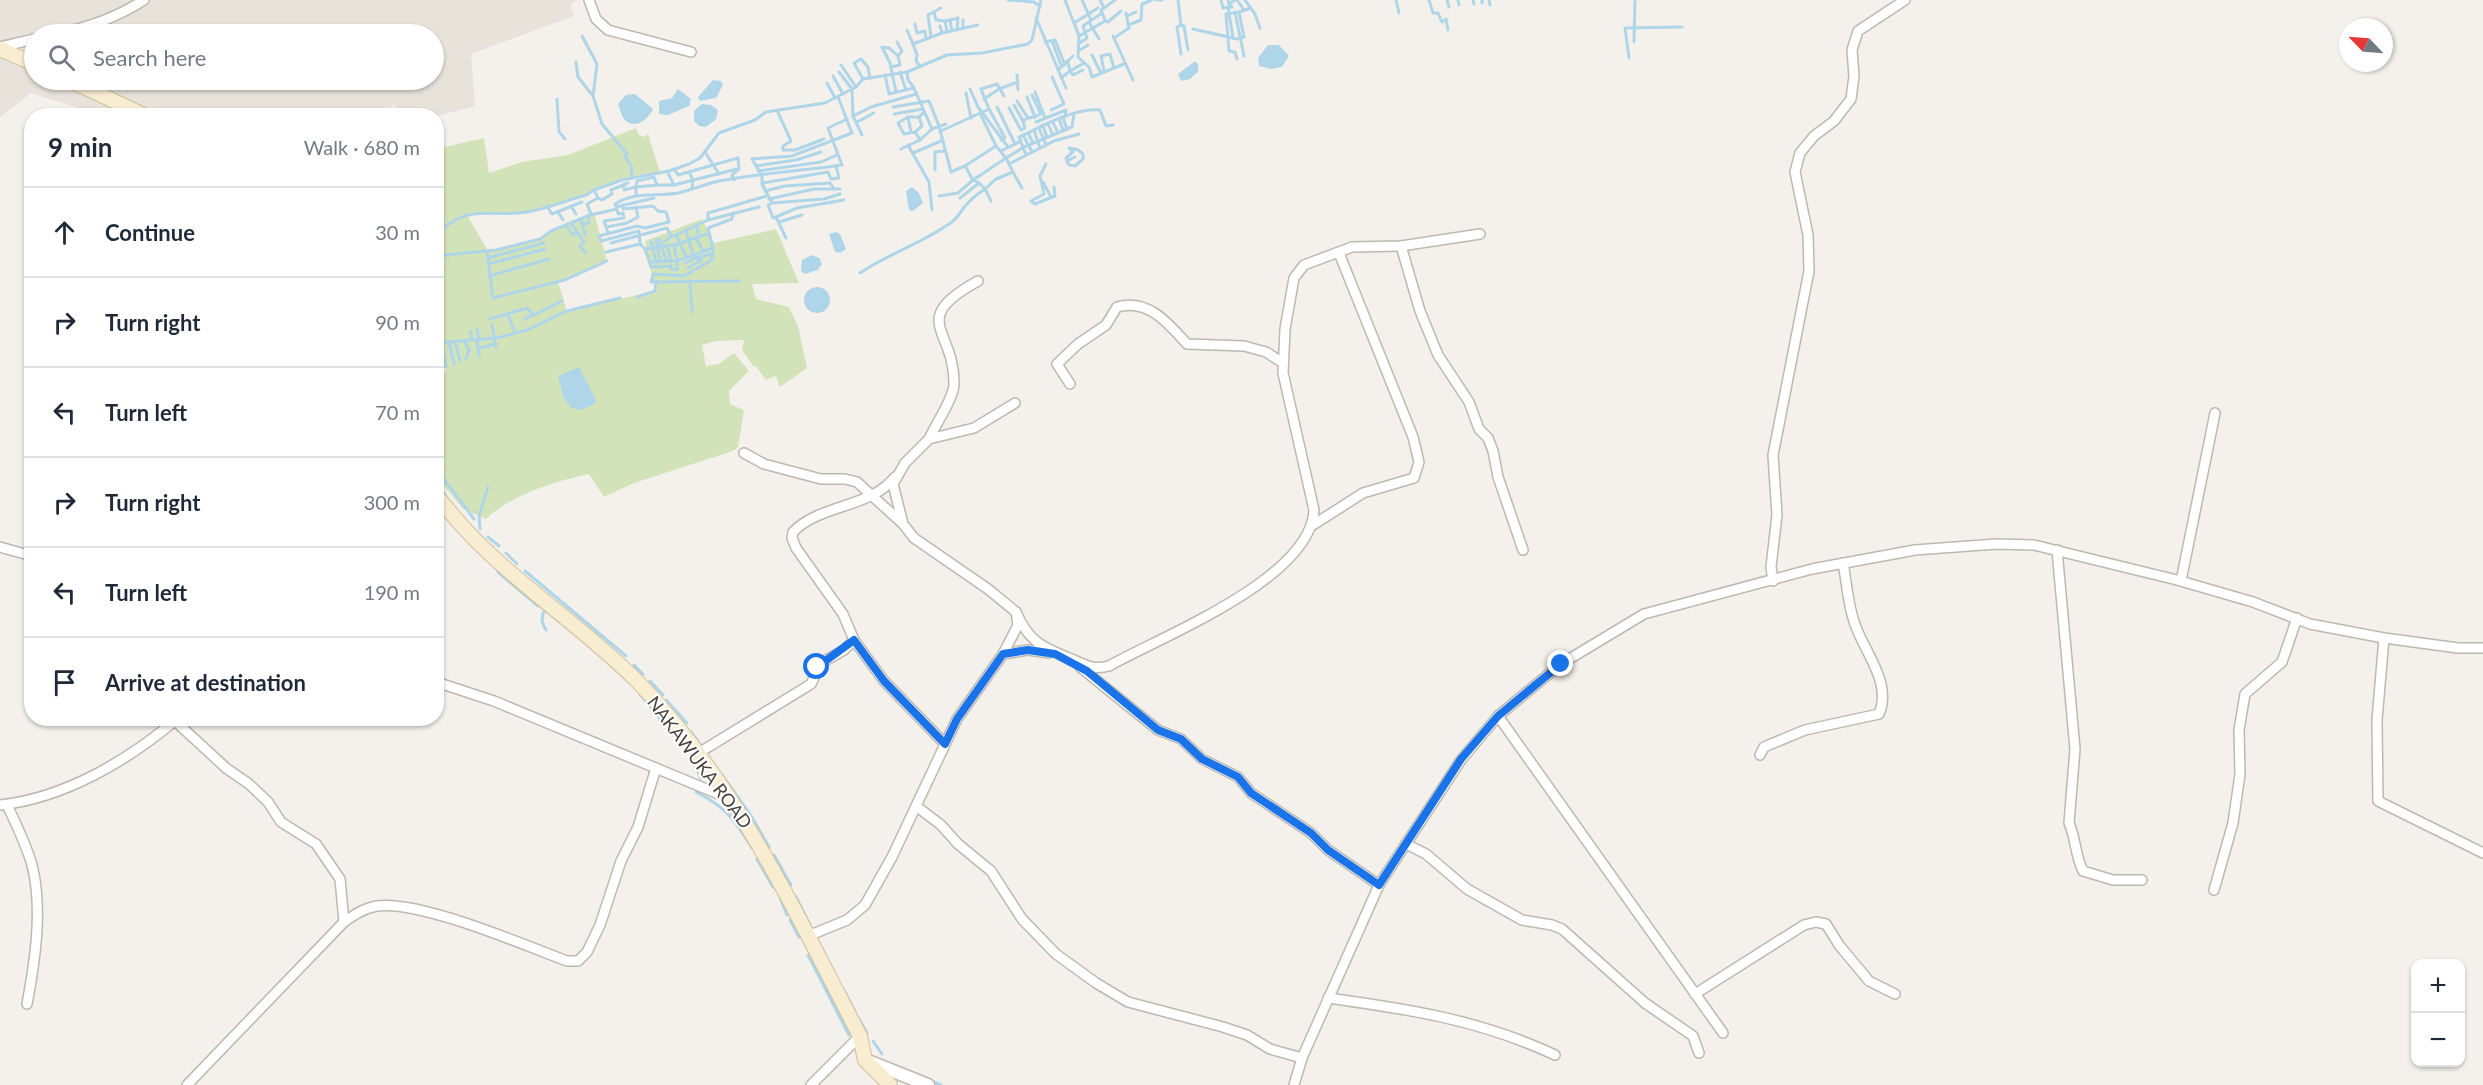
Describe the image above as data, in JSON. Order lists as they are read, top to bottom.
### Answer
{
  "streets": {
    "main road": ["NAKAWUKA ROAD"]
  },
  "north": "top left",
  "page": {
    "search": "Search here",
    "heading": ["9 min", "Walk · 680 m"],
    "list": [
      ["Continue", "30 m"],
      ["Turn right", "90 m"],
      ["Turn left", "70 m"],
      ["Turn right", "300 m"],
      ["Turn left", "190 m"],
      "Arrive at destination"
    ],
    "map_buttons": ["+", "−"]
  }
}
